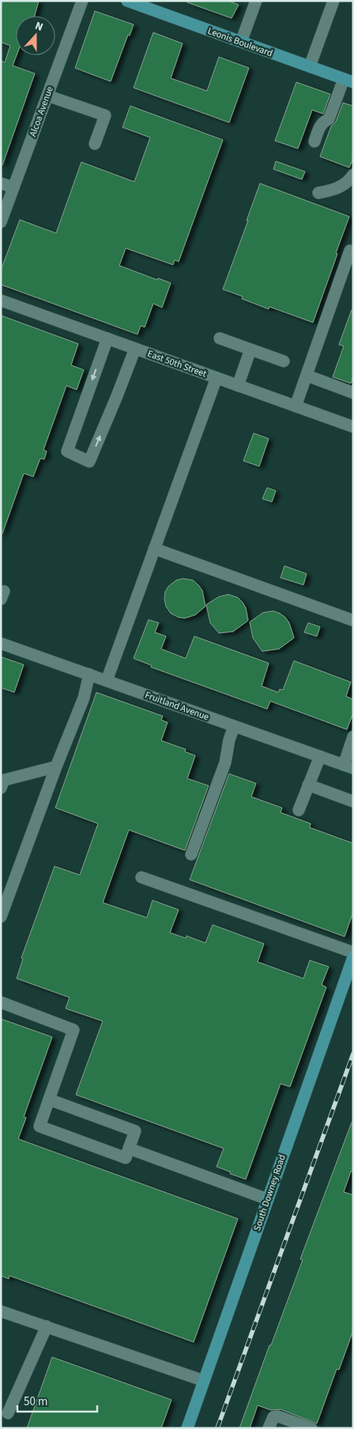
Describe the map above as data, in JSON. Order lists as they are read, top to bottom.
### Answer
{
  "streets": {
    "main road": ["Leonis Boulevard", "South Downey Road"],
    "street": ["Alcoa Avenue", "East 50th Street", "Fruitland Avenue"]
  },
  "scale_bar": "50 m",
  "north": "top"
}
